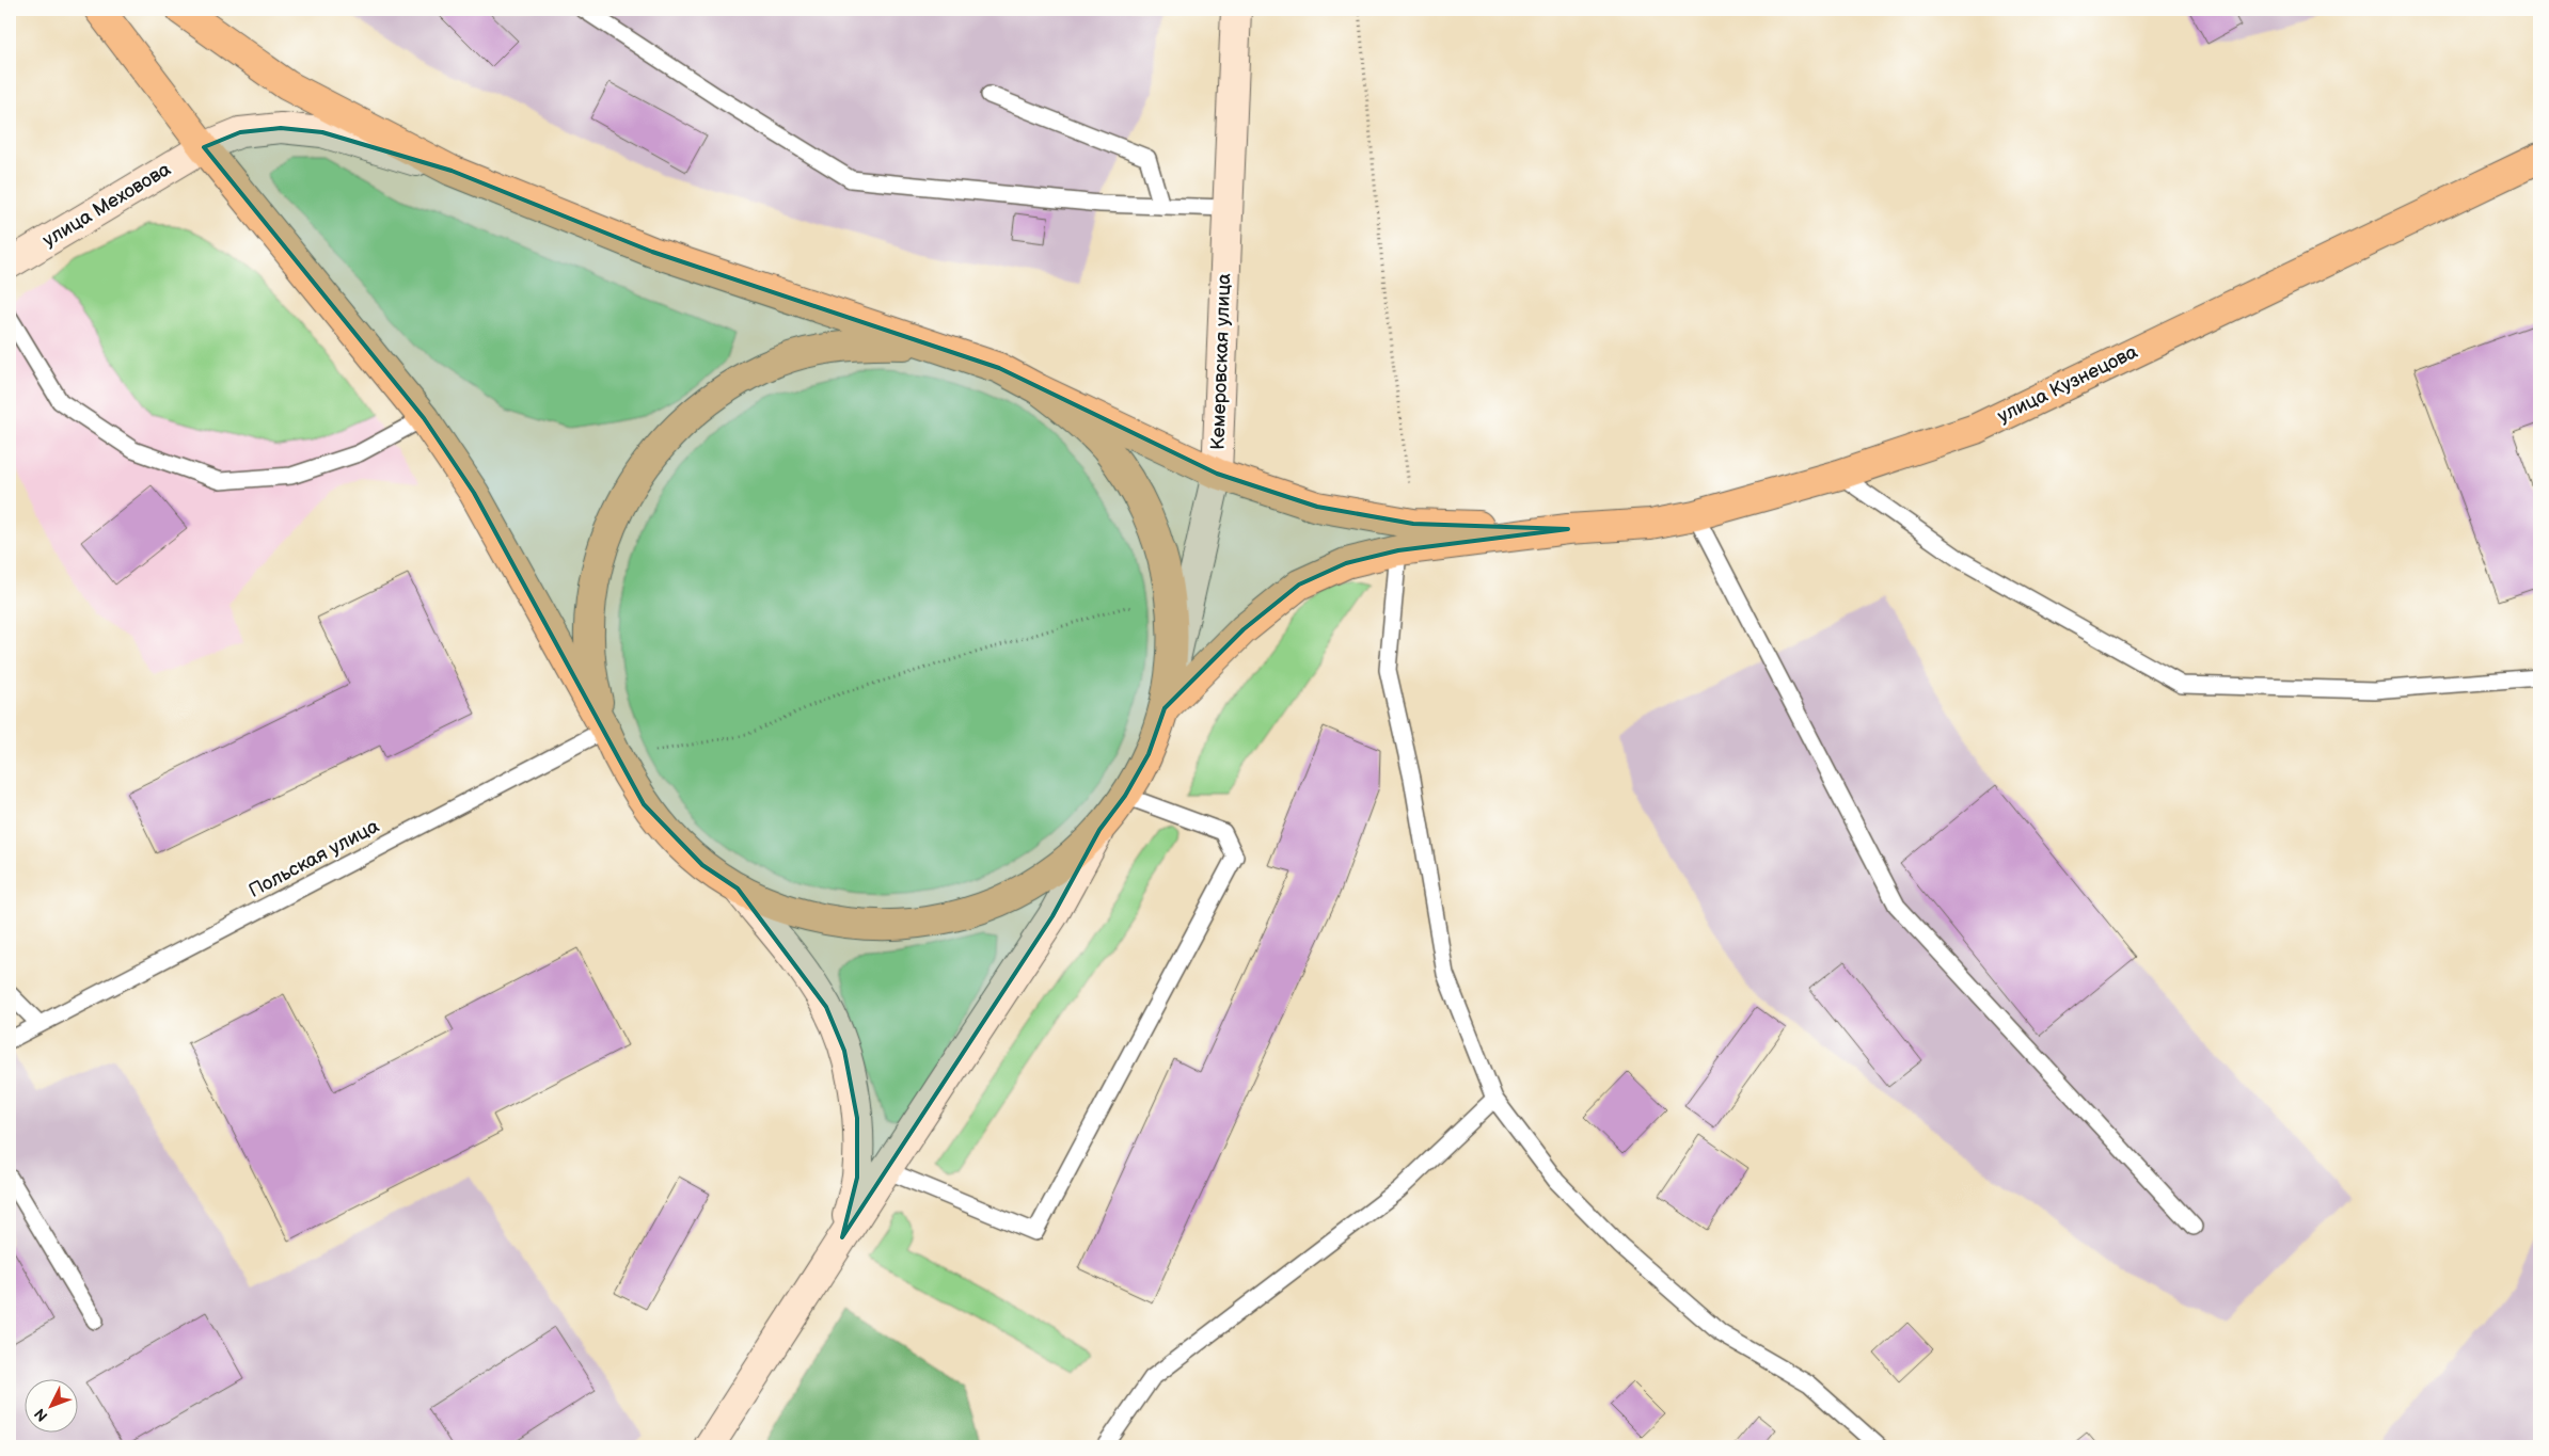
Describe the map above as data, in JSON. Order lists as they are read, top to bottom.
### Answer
{
  "streets": {
    "main road": ["улица Меховова", "Кемеровская улица", "улица Кузнецова"],
    "lane": ["Польская улица"]
  },
  "north": "bottom left"
}
